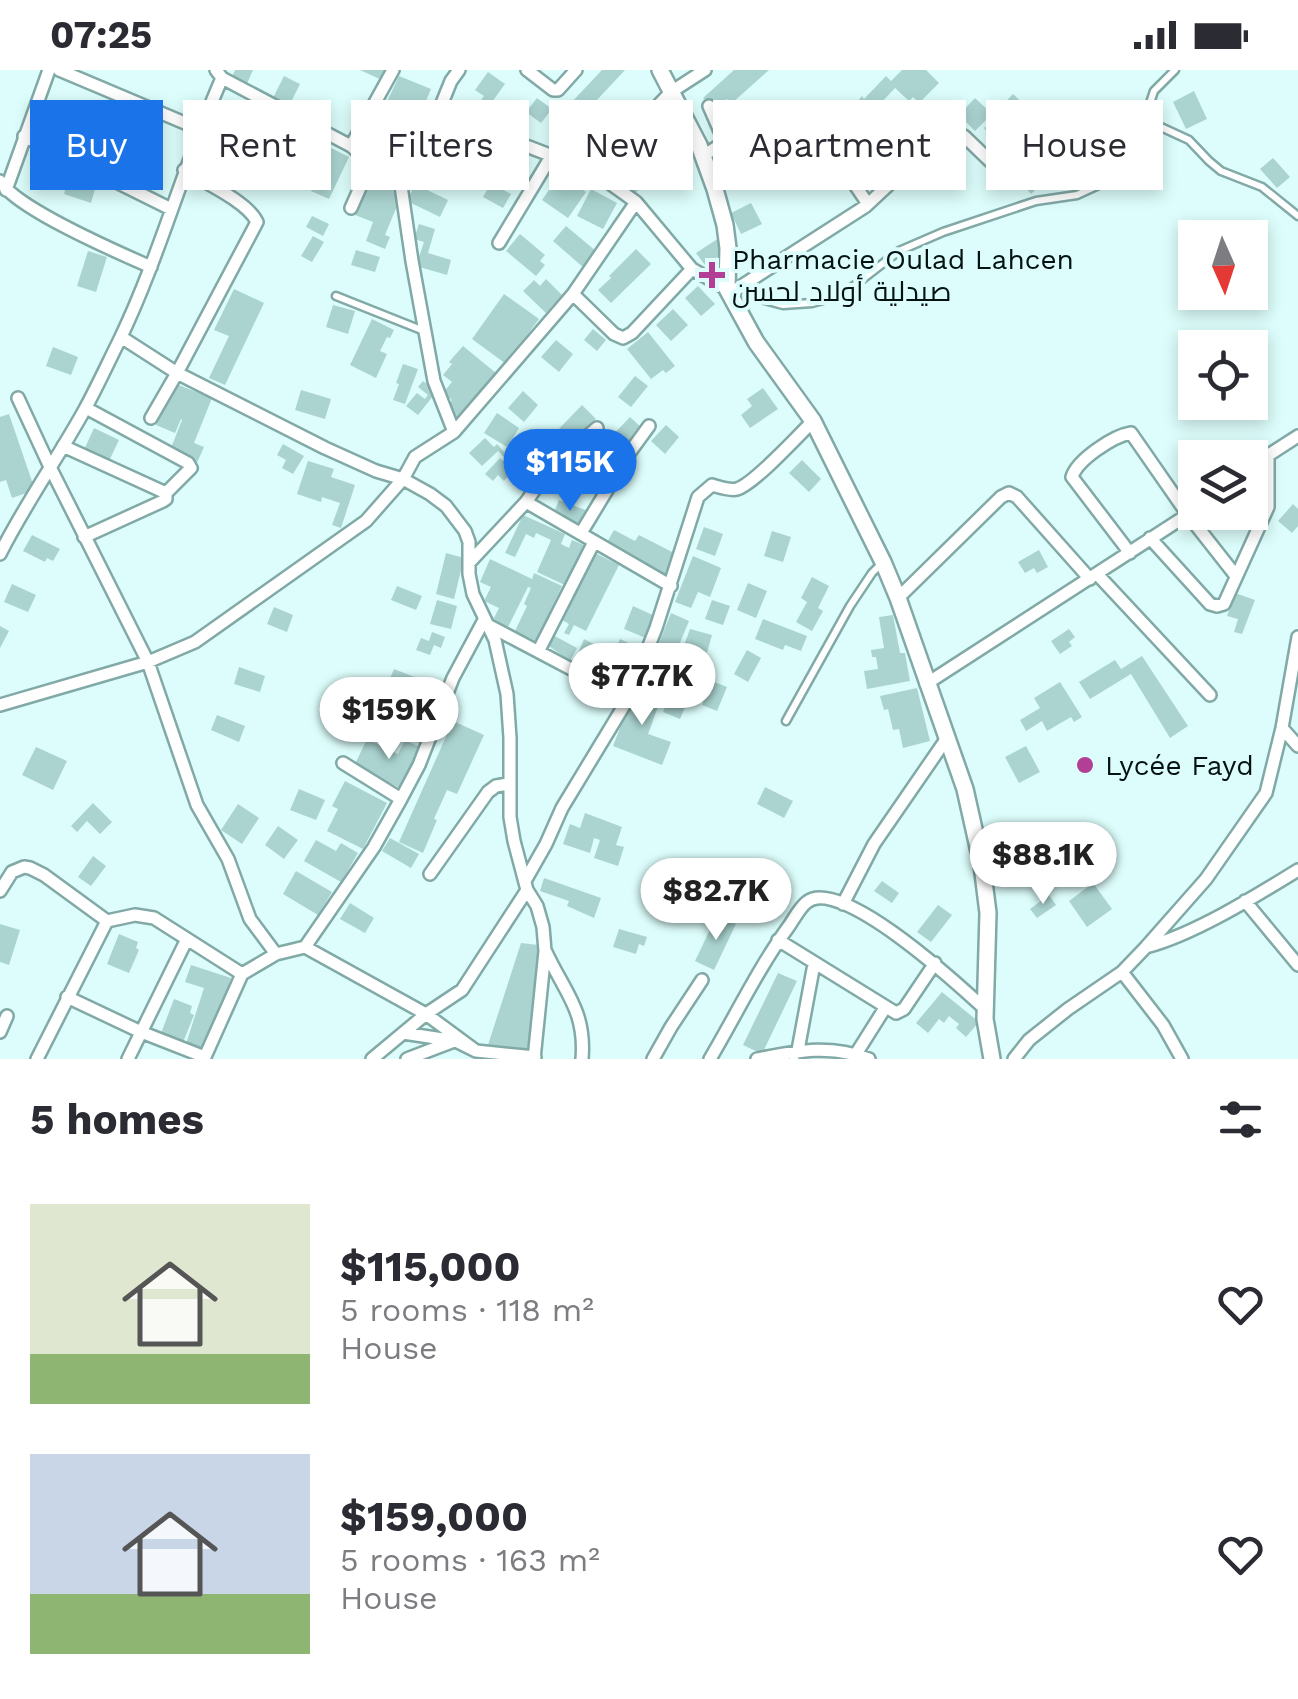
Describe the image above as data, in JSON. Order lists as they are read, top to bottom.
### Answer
{
  "places": {
    "health": ["Pharmacie Oulad Lahcen صيدلية أولاد لحسن"],
    "other": ["Lycée Fayd"]
  },
  "north": "bottom",
  "page": {
    "status": "07:25",
    "chip": [
      "Buy",
      "Rent",
      "Filters",
      "New",
      "Apartment",
      "House"
    ],
    "price": [
      "$115K",
      "$77.7K",
      "$159K",
      "$88.1K",
      "$82.7K"
    ],
    "heading": "5 homes",
    "list": [
      {
        "name": "$115,000",
        "note": "5 rooms · 118 m² · House"
      },
      {
        "name": "$159,000",
        "note": "5 rooms · 163 m² · House"
      }
    ]
  }
}
